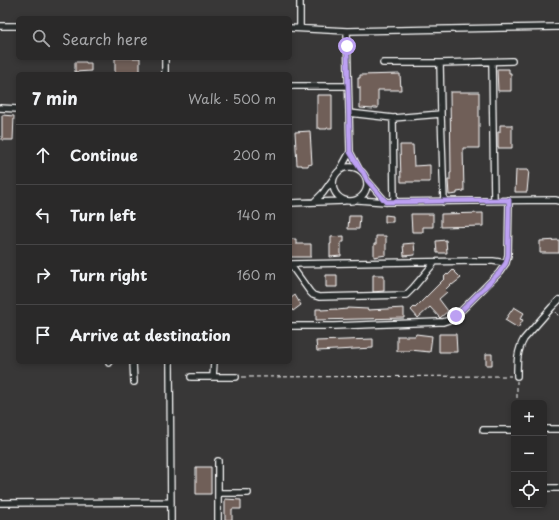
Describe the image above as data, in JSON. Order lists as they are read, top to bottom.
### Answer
{
  "page": {
    "search": "Search here",
    "heading": ["7 min", "Walk · 500 m"],
    "list": [
      ["Continue", "200 m"],
      ["Turn left", "140 m"],
      ["Turn right", "160 m"],
      "Arrive at destination"
    ],
    "map_buttons": ["+", "−"]
  }
}
